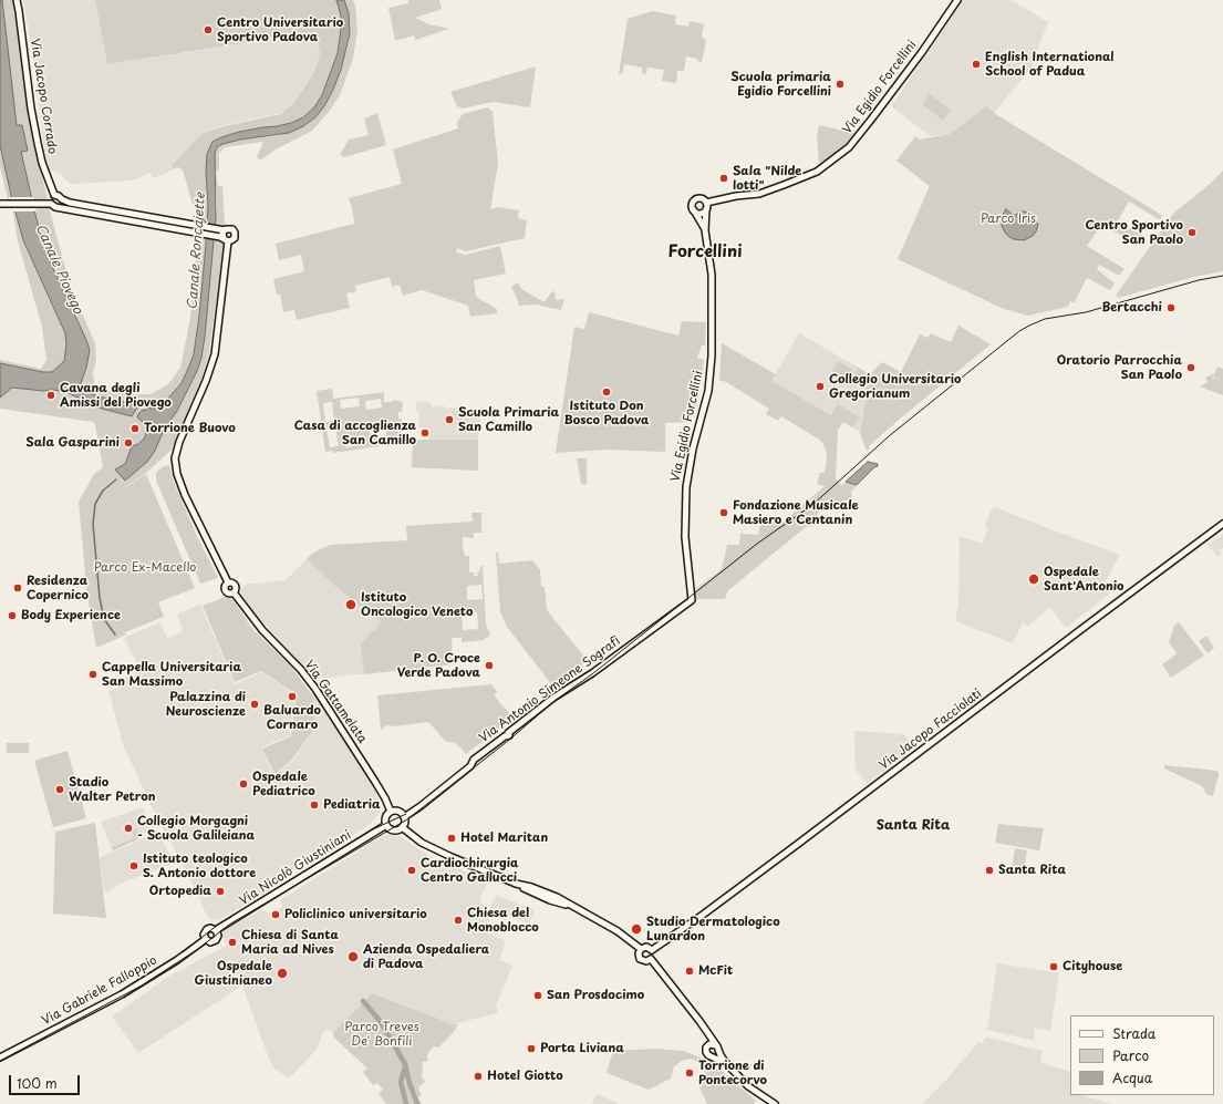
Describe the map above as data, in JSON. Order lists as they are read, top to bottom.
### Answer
{
  "streets": {
    "main road": [
      "Via Egidio Forcellini",
      "Via Jacopo Corrado",
      "Via Antonio Simeone Sografi",
      "Via Gattamelata",
      "Via Jacopo Facciolati",
      "Via Nicolò Giustiniani",
      "Via Gabriele Falloppio"
    ]
  },
  "crossings": [
    ["Via Egidio Forcellini", "Via Antonio Simeone Sografi"],
    ["Via Antonio Simeone Sografi", "Via Gattamelata"],
    ["Via Antonio Simeone Sografi", "Via Nicolò Giustiniani"],
    ["Via Gattamelata", "Via Nicolò Giustiniani"],
    ["Via Nicolò Giustiniani", "Via Gabriele Falloppio"]
  ],
  "districts": ["Forcellini", "Santa Rita"],
  "water": ["Canale Roncajette", "Canale Piovego"],
  "parks": ["Parco Iris", "Parco Ex-Macello", "Parco Treves De' Bonfili"],
  "places": [
    "Centro Universitario Sportivo Padova",
    "English International School of Padua",
    "Scuola primaria Egidio Forcellini",
    "Sala \"Nilde Iotti\"",
    "Centro Sportivo San Paolo",
    "Bertacchi",
    "Oratorio Parrocchia San Paolo",
    "Collegio Universitario Gregorianum",
    "Istituto Don Bosco Padova",
    "Cavana degli Amissi del Piovego",
    "Scuola Primaria San Camillo",
    "Torrione Buovo",
    "Casa di accoglienza San Camillo",
    "Sala Gasparini",
    "Fondazione Musicale Masiero e Centanin",
    "Ospedale Sant'Antonio",
    "Residenza Copernico",
    "Istituto Oncologico Veneto",
    "Body Experience",
    "P. O. Croce Verde Padova",
    "Cappella Universitaria San Massimo",
    "Baluardo Cornaro",
    "Palazzina di Neuroscienze",
    "Ospedale Pediatrico",
    "Stadio Walter Petron",
    "Pediatria",
    "Collegio Morgagni - Scuola Galileiana",
    "Hotel Maritan",
    "Istituto teologico S. Antonio dottore",
    "Cardiochirurgia Centro Gallucci",
    "Santa Rita",
    "Ortopedia",
    "Policlinico universitario",
    "Chiesa del Monoblocco",
    "Studio Dermatologico Lunardon",
    "Chiesa di Santa Maria ad Nives",
    "Azienda Ospedaliera di Padova",
    "Cityhouse",
    "McFit",
    "Ospedale Giustinianeo",
    "San Prosdocimo",
    "Porta Liviana",
    "Torrione di Pontecorvo",
    "Hotel Giotto"
  ],
  "legend": ["Strada", "Parco", "Acqua"],
  "scale_bar": "100 m"
}
